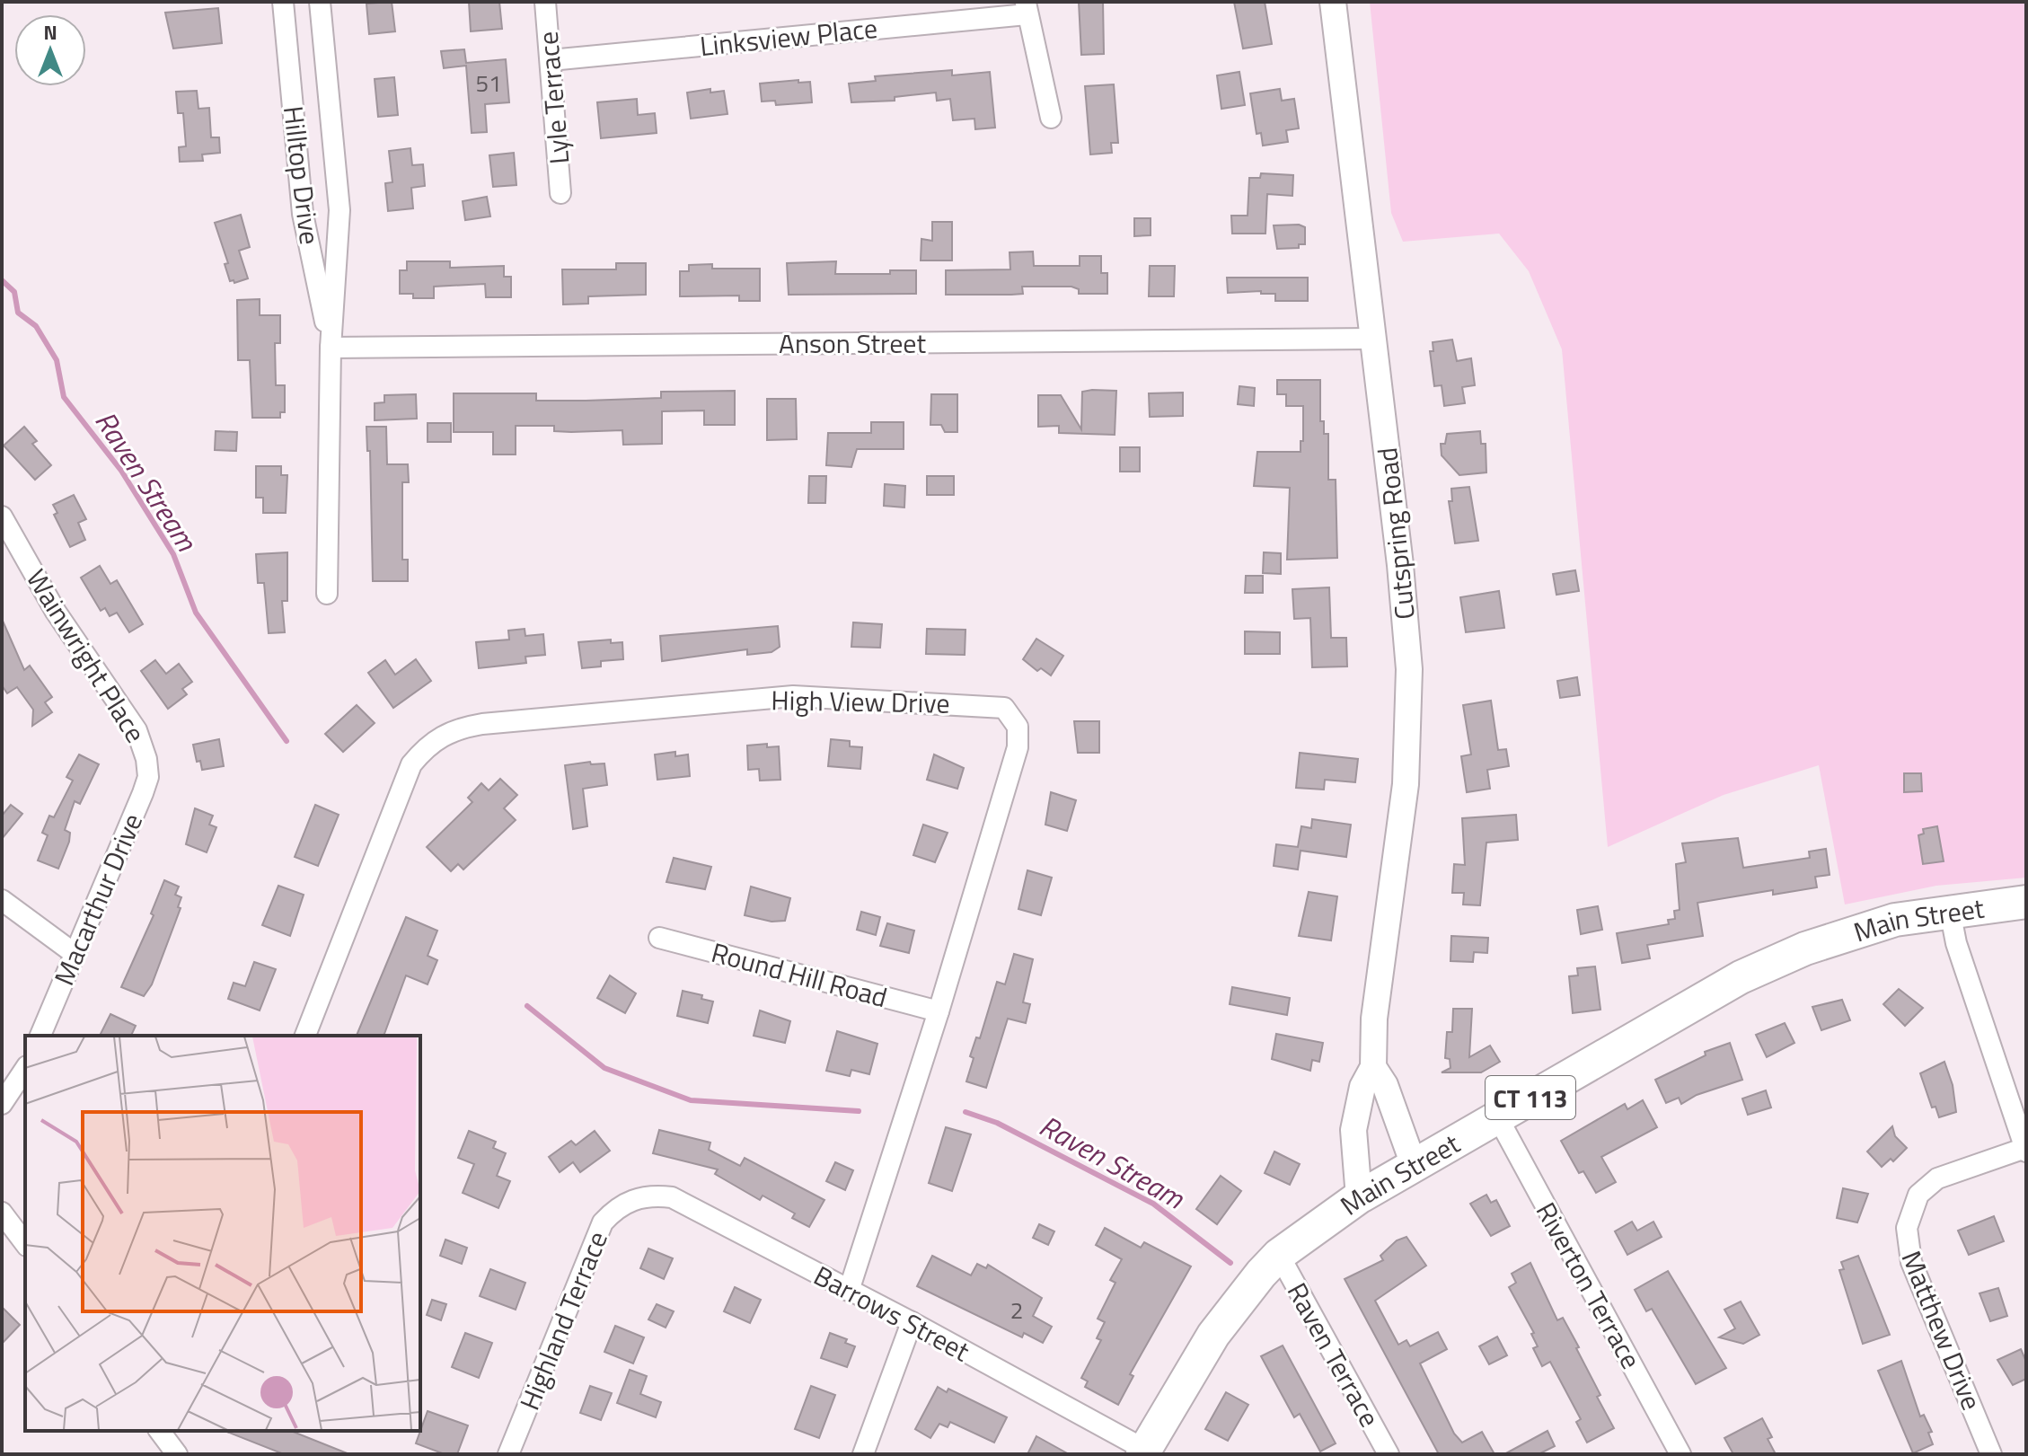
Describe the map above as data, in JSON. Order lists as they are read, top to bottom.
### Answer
{
  "streets": {
    "main road": ["Main Street", "CT 113"],
    "street": [
      "Linksview Place",
      "Lyle Terrace",
      "Hilltop Drive",
      "Anson Street",
      "Cutspring Road",
      "Wainwright Place",
      "High View Drive",
      "Macarthur Drive",
      "Round Hill Road",
      "Riverton Terrace",
      "Barrows Street",
      "Highland Terrace",
      "Matthew Drive",
      "Raven Terrace"
    ]
  },
  "crossings": [
    ["Linksview Place", "Lyle Terrace"],
    ["Hilltop Drive", "Anson Street"],
    ["Anson Street", "Cutspring Road"],
    ["Cutspring Road", "Main Street"],
    ["Wainwright Place", "Macarthur Drive"],
    ["High View Drive", "Round Hill Road"],
    ["High View Drive", "Barrows Street"],
    ["Main Street", "Riverton Terrace"],
    ["Main Street", "Barrows Street"],
    ["Main Street", "Raven Terrace"],
    ["Barrows Street", "Highland Terrace"]
  ],
  "water": ["Raven Stream"],
  "house_numbers": ["51", "2"],
  "north": "top"
}
